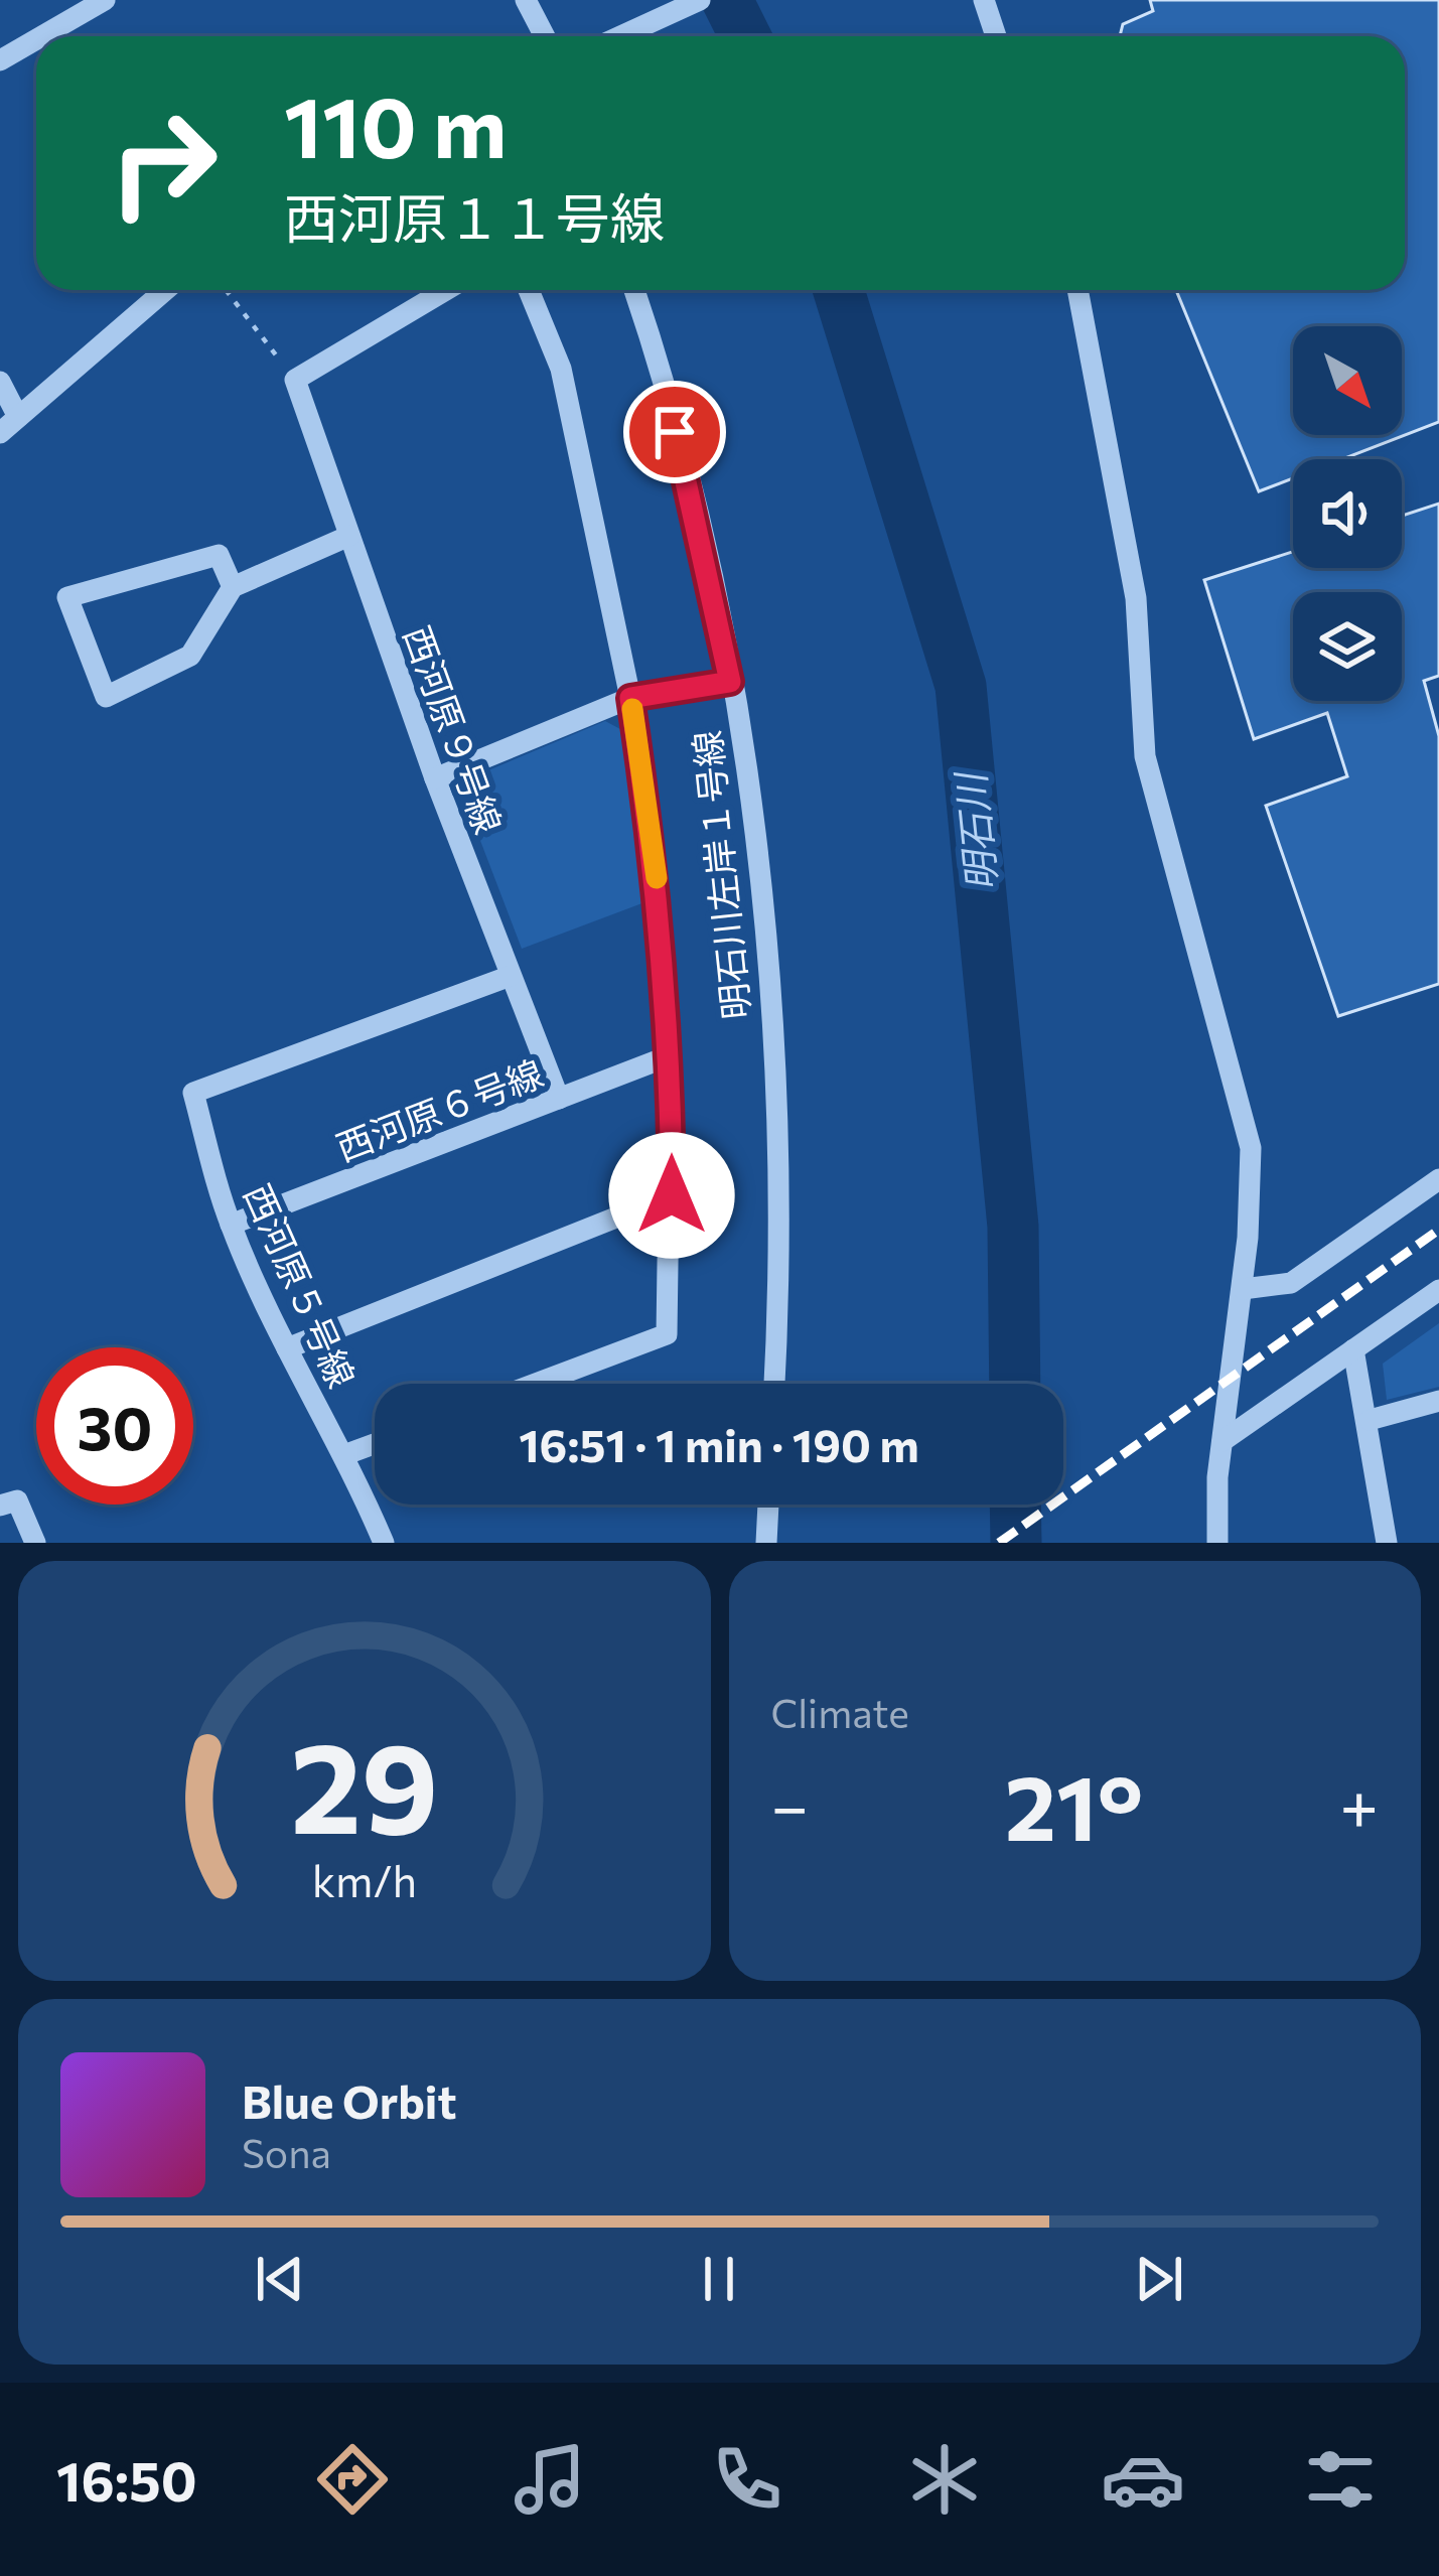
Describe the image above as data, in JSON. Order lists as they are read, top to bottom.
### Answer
{
  "streets": {
    "street": [
      "西河原９号線",
      "明石川左岸１号線",
      "西河原６号線",
      "西河原５号線"
    ]
  },
  "crossings": [
    ["西河原９号線", "西河原６号線"],
    ["西河原９号線", "西河原５号線"],
    ["西河原６号線", "西河原５号線"]
  ],
  "water": ["明石川"],
  "north": "bottom right",
  "page": {
    "turn": ["110 m", "西河原１１号線"],
    "limit": "30",
    "trip": "16:51 · 1 min · 190 m",
    "tile": "Climate",
    "heat": ["−", "21°", "+"],
    "song": ["Blue Orbit", "Sona"],
    "tabs": "16:50",
    "gauge": ["29", "km/h"]
  }
}
